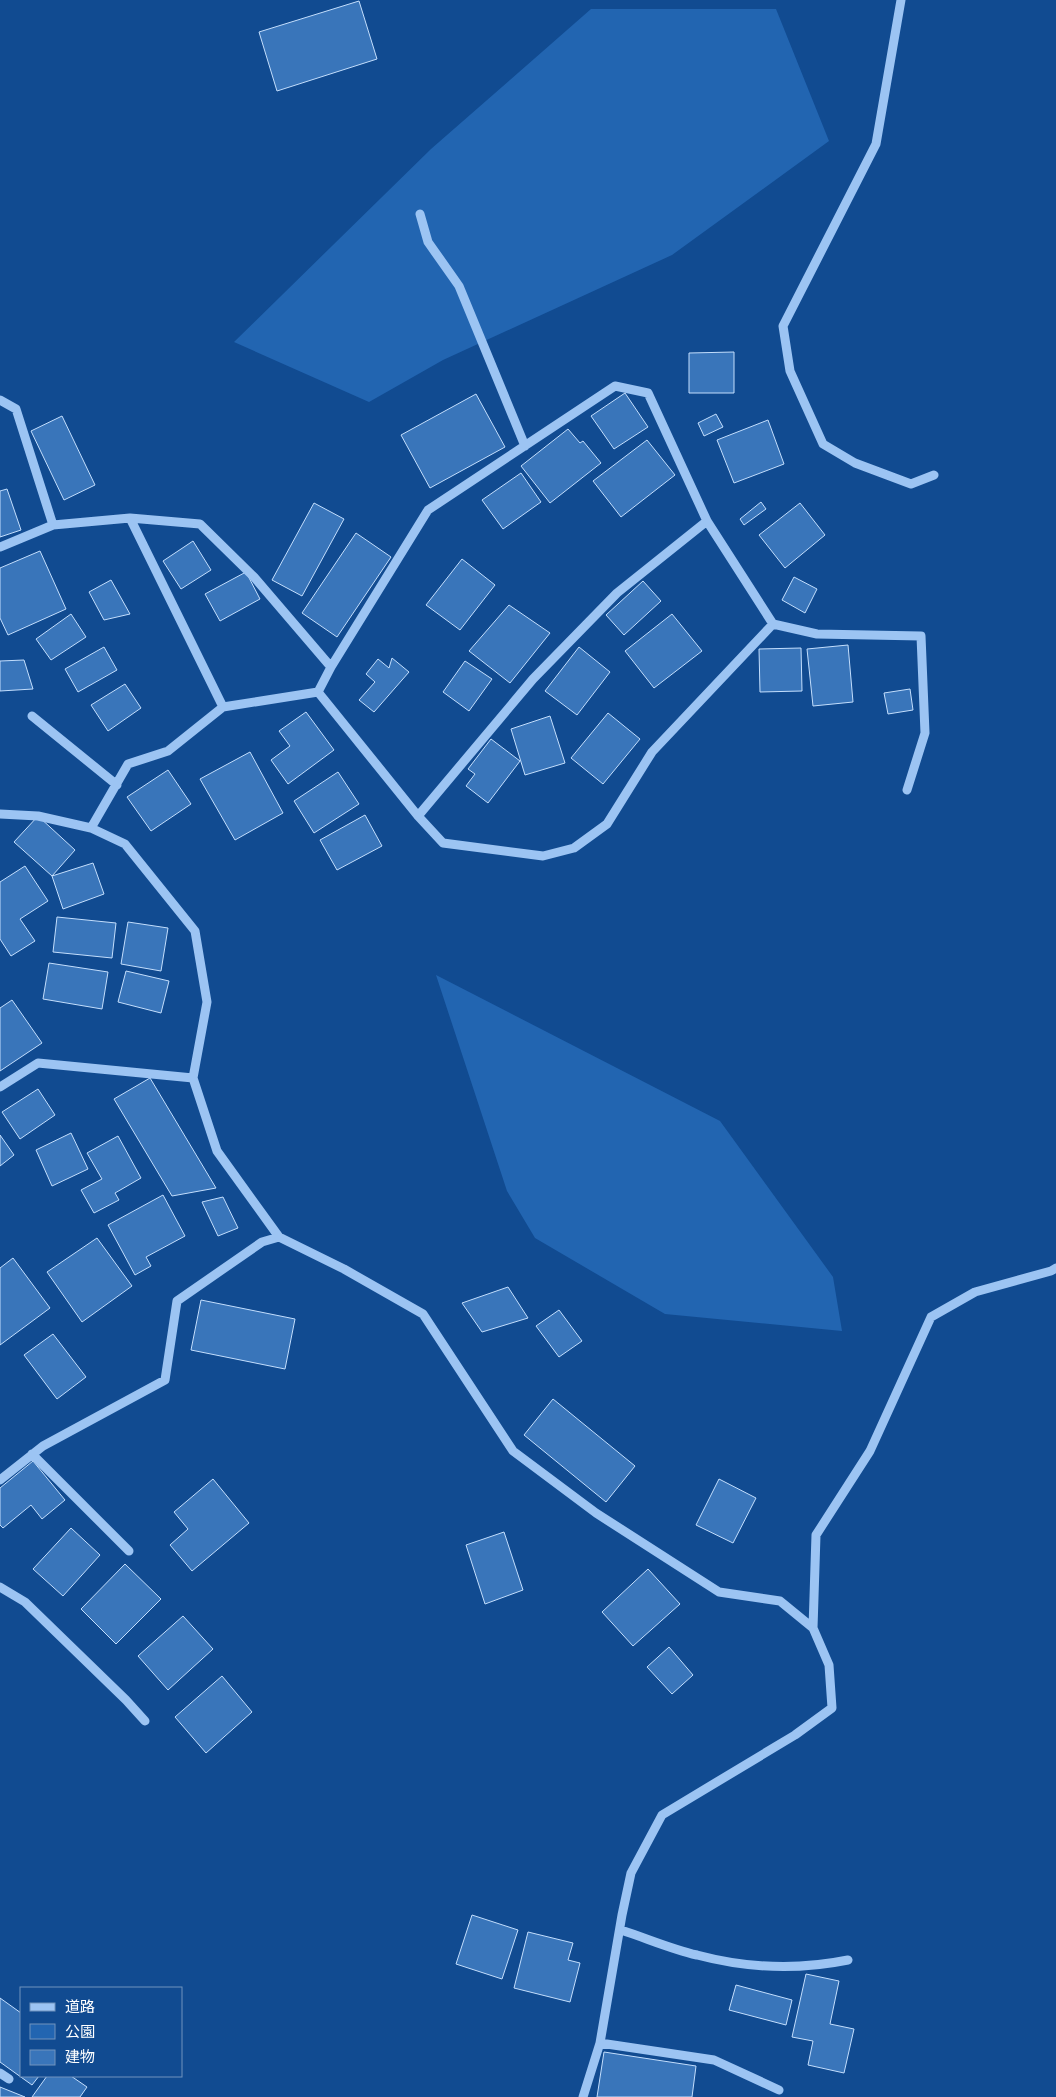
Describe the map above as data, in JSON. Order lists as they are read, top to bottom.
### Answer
{
  "legend": ["道路", "公園", "建物"]
}
